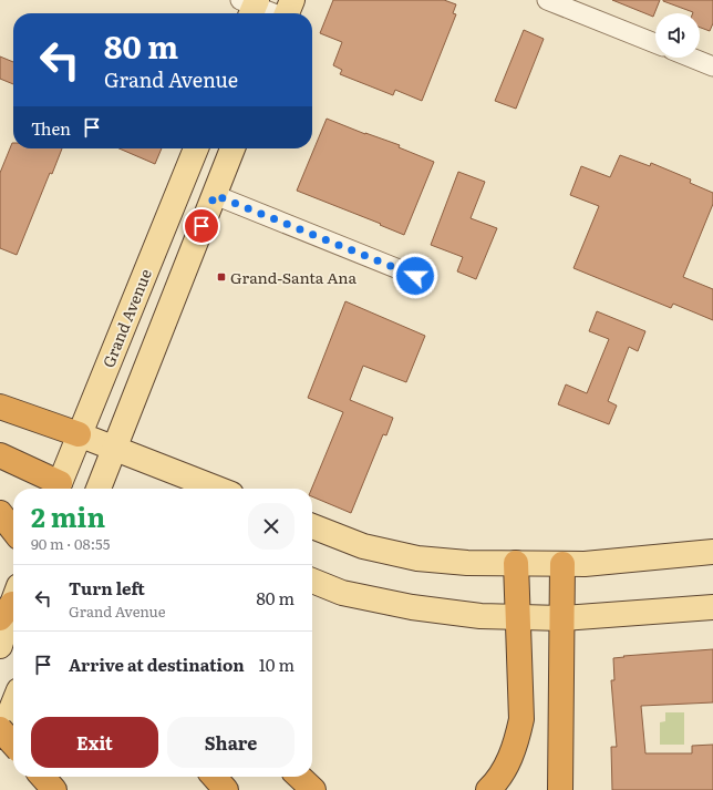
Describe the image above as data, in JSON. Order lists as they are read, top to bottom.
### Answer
{
  "streets": {
    "main road": ["Grand Avenue"]
  },
  "places": {
    "transit": ["Grand-Santa Ana"]
  },
  "page": {
    "turn": ["80 m", "Grand Avenue"],
    "then": "Then",
    "heading": ["2 min", "90 m · 08:55"],
    "list": [
      {
        "name": "Turn left",
        "note": "Grand Avenue",
        "value": "80 m"
      },
      {
        "name": "Arrive at destination",
        "value": "10 m"
      }
    ],
    "buttons": ["Exit", "Share"]
  }
}
